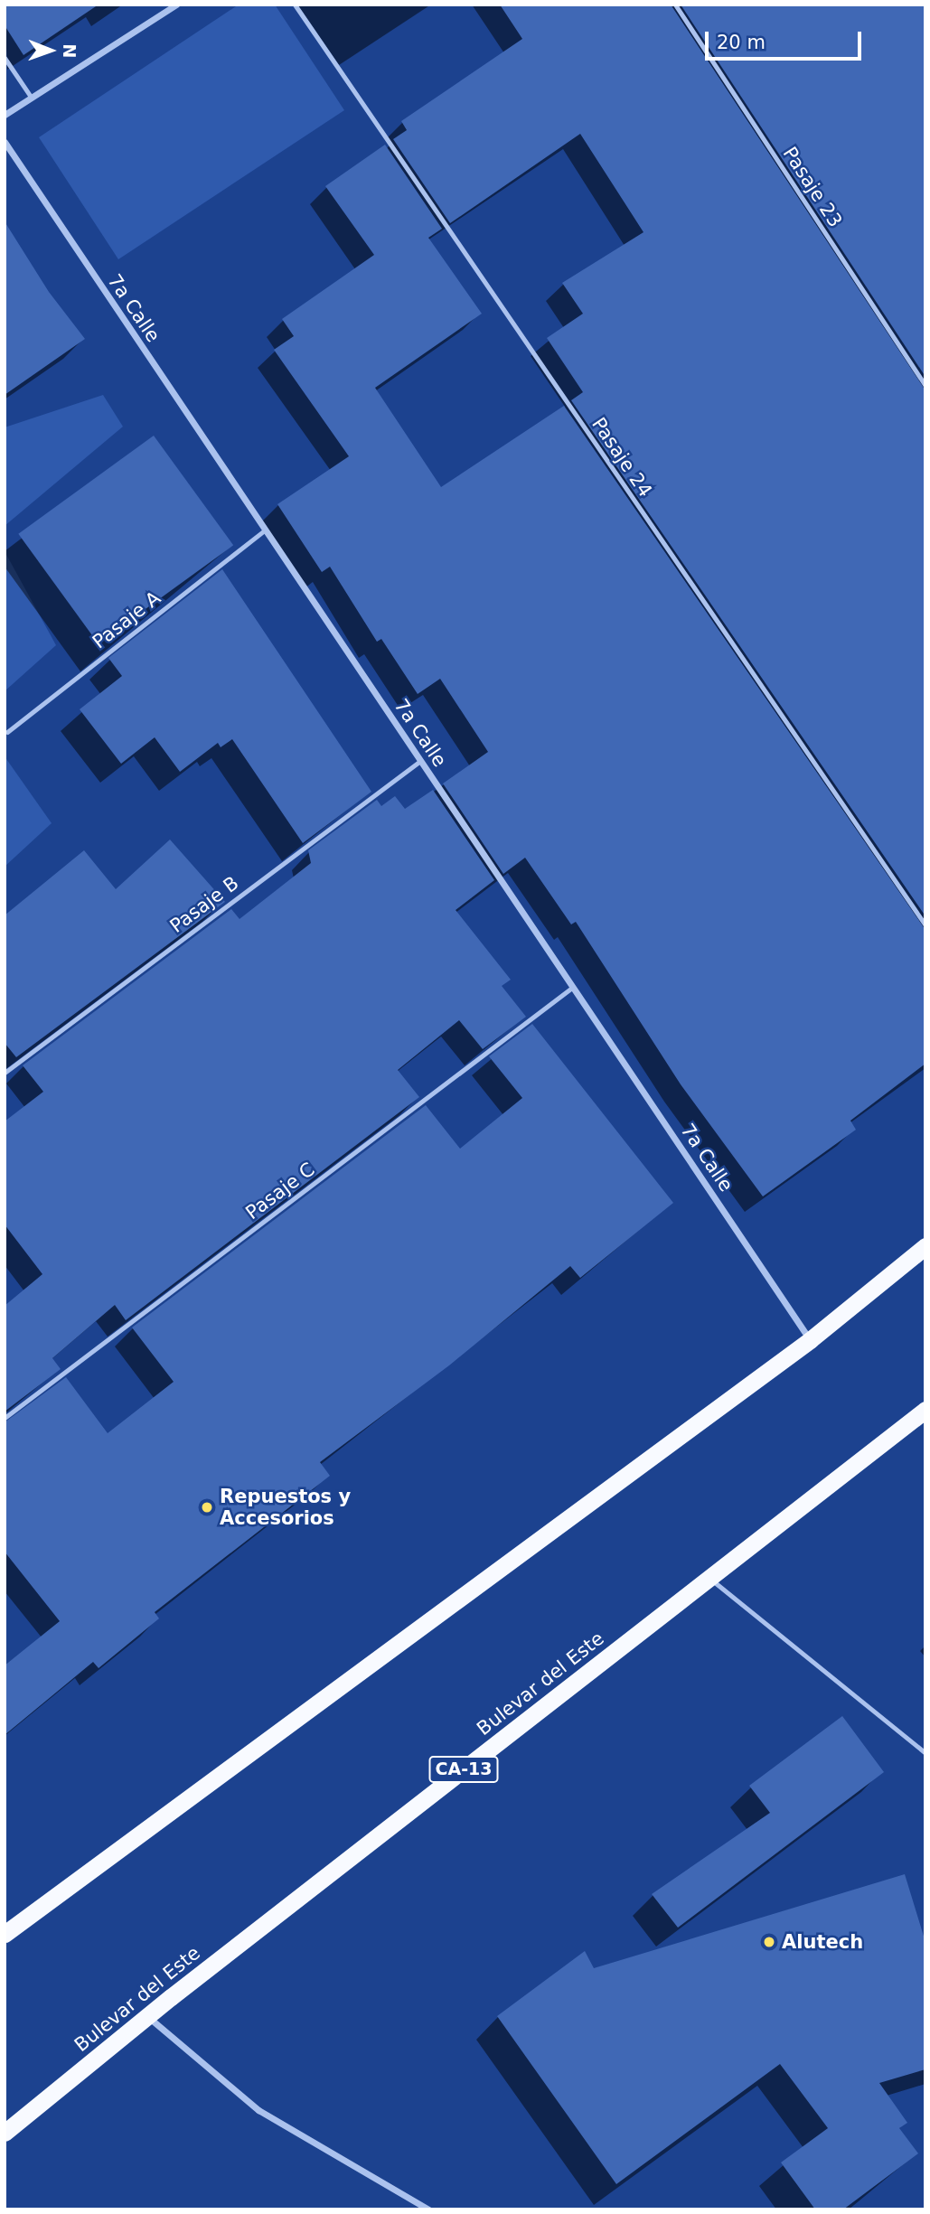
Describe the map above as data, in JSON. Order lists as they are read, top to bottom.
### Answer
{
  "streets": {
    "highway": ["Bulevar del Este", "CA-13"],
    "street": ["7a Calle"],
    "lane": [
      "Pasaje 23",
      "Pasaje 24",
      "Pasaje A",
      "Pasaje B",
      "Pasaje C"
    ]
  },
  "crossings": [
    ["7a Calle", "Pasaje A"],
    ["7a Calle", "Pasaje B"],
    ["7a Calle", "Pasaje C"]
  ],
  "places": ["Repuestos y Accesorios", "Alutech"],
  "scale_bar": "20 m",
  "north": "right"
}
